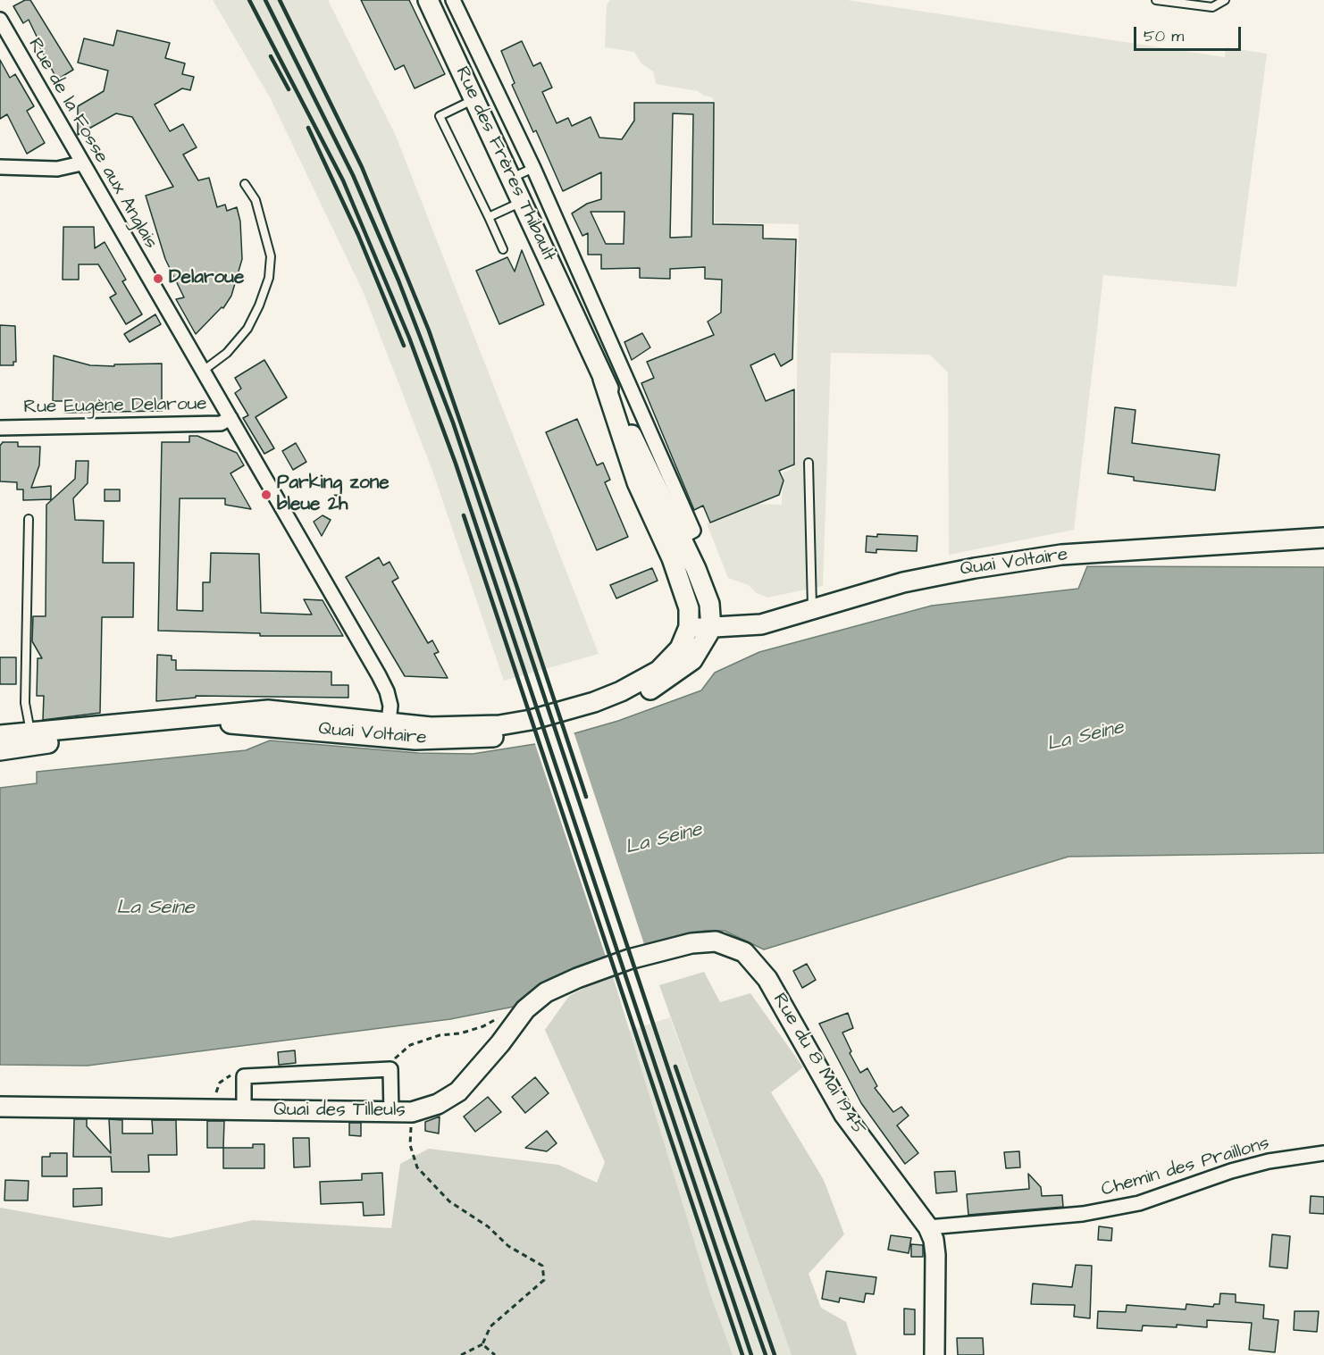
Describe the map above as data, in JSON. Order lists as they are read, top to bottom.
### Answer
{
  "streets": {
    "street": [
      "Rue de la Fosse aux Anglais",
      "Rue des Frères Thibault",
      "Rue Eugène Delaroue",
      "Quai Voltaire",
      "Rue du 8 Mai 1945",
      "Quai des Tilleuls",
      "Chemin des Praillons"
    ]
  },
  "crossings": [
    ["Rue de la Fosse aux Anglais", "Rue Eugène Delaroue"],
    ["Rue de la Fosse aux Anglais", "Quai Voltaire"],
    ["Rue des Frères Thibault", "Quai Voltaire"],
    ["Rue du 8 Mai 1945", "Quai des Tilleuls"],
    ["Rue du 8 Mai 1945", "Chemin des Praillons"]
  ],
  "water": ["La Seine"],
  "places": ["Delaroue", "Parking zone bleue 2h"],
  "scale_bar": "50 m"
}
